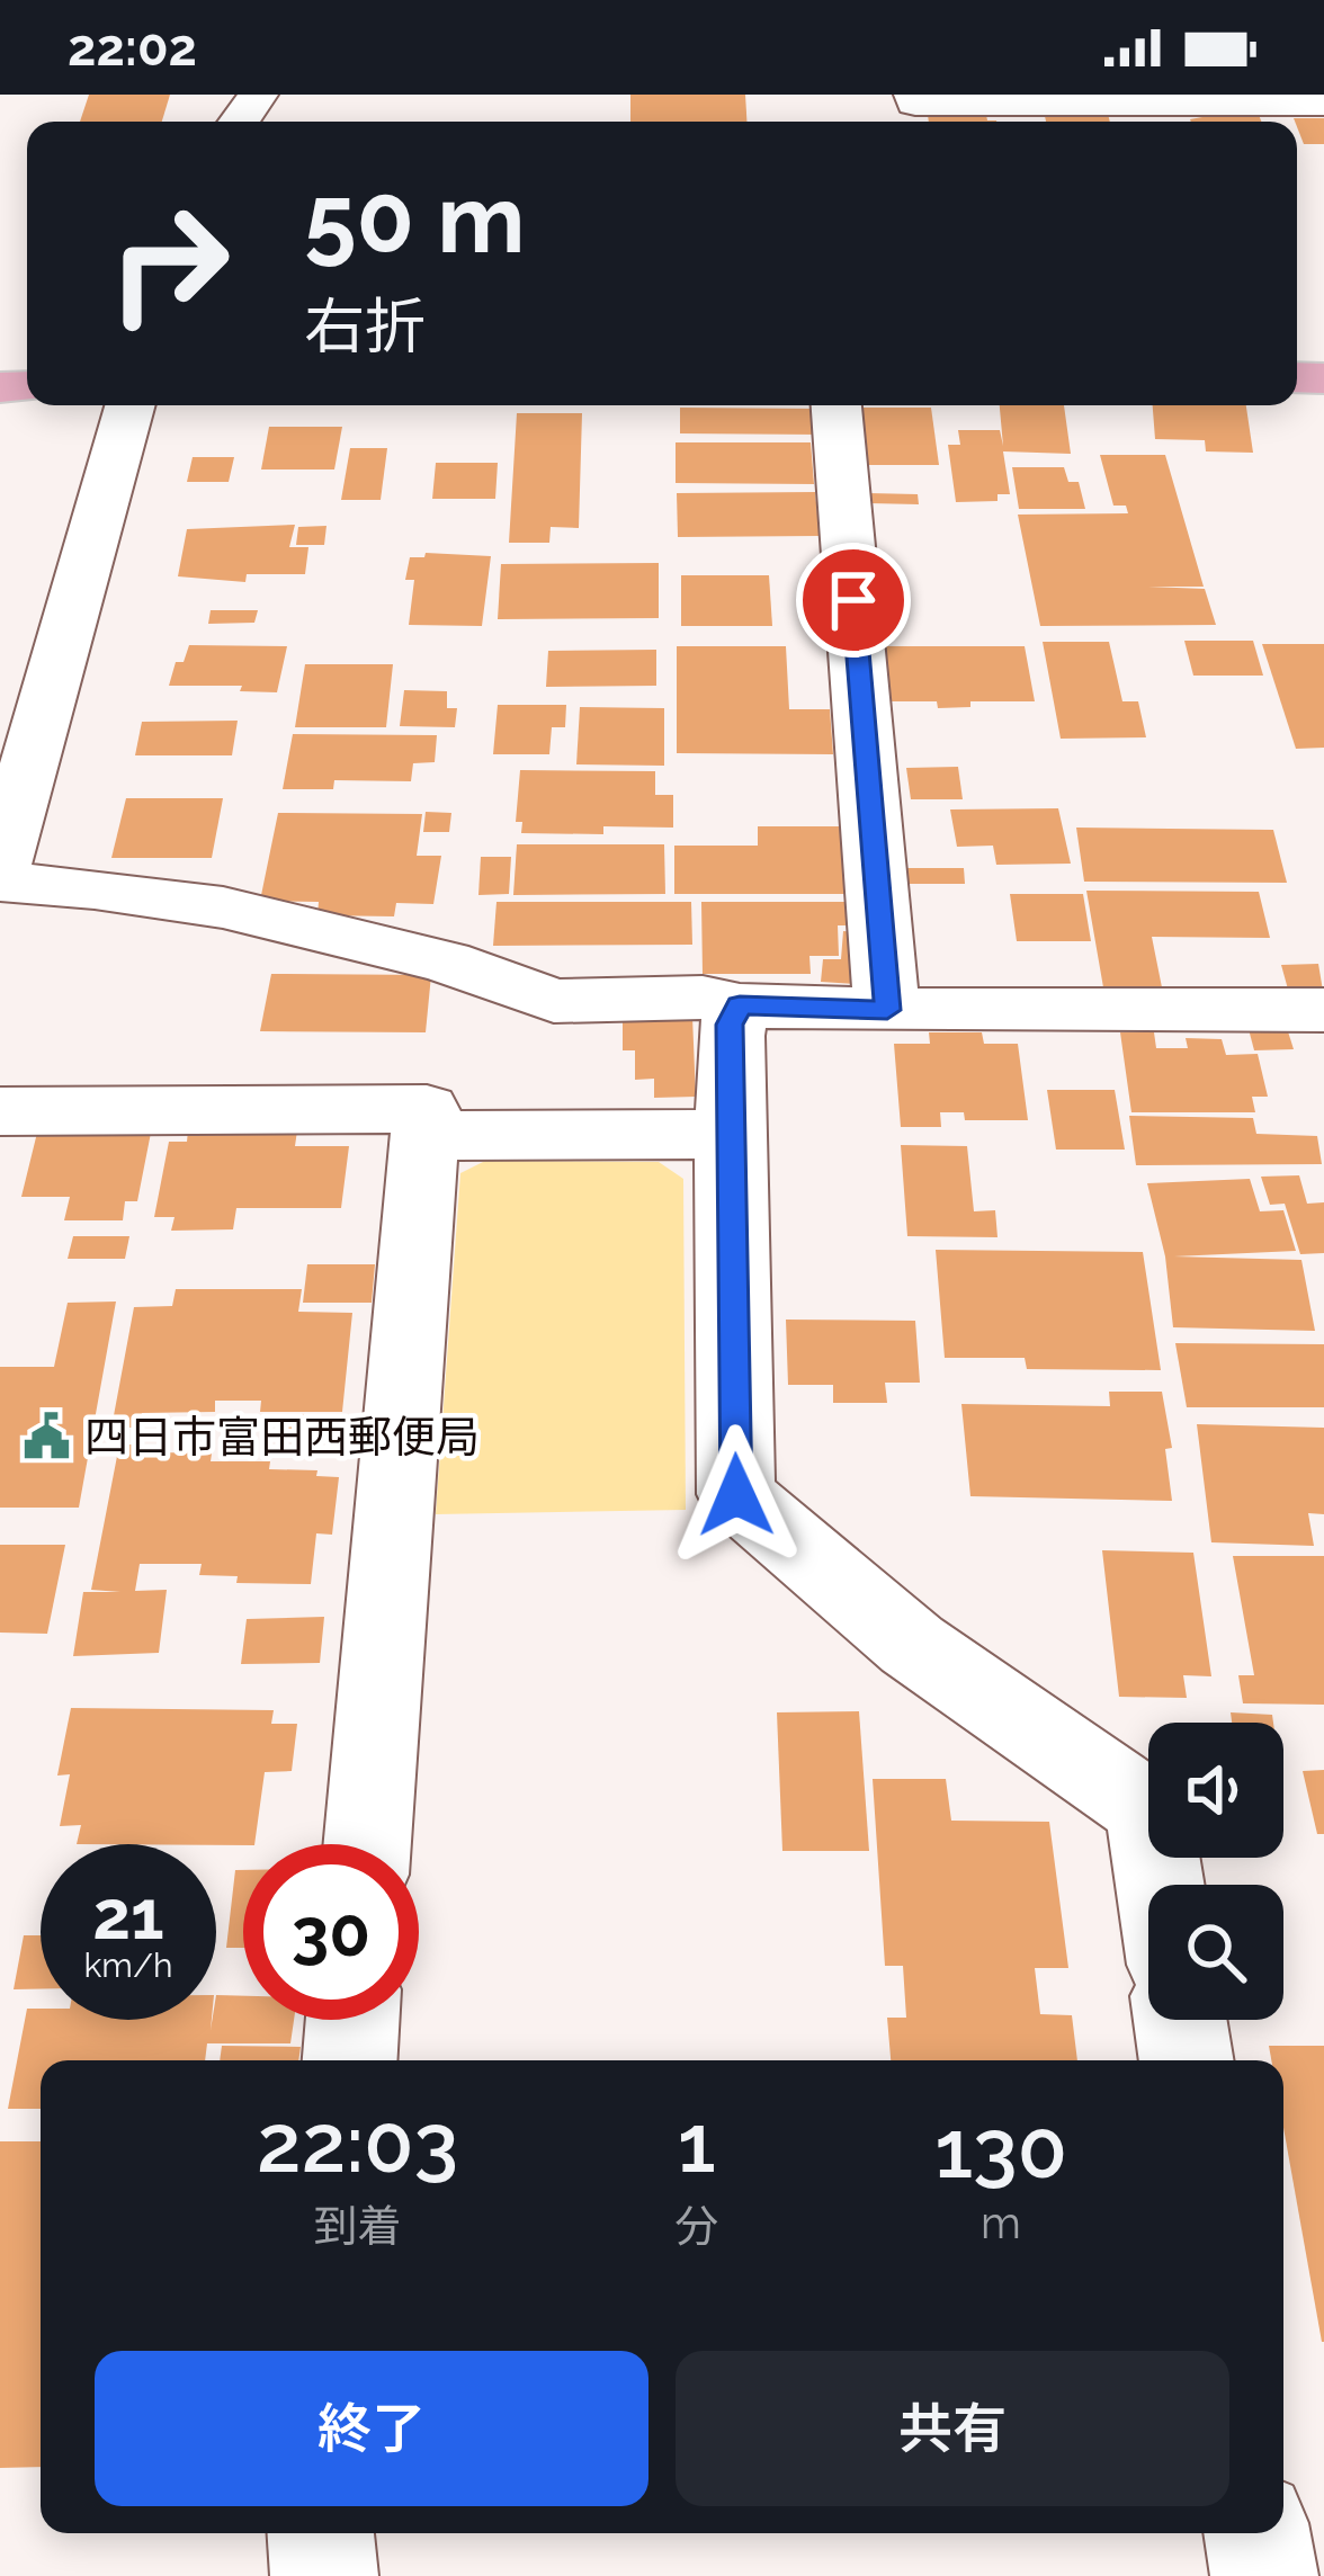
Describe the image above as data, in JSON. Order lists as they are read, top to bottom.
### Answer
{
  "places": {
    "public building": ["四日市富田西郵便局"]
  },
  "page": {
    "status": "22:02",
    "turn": ["50 m", "右折"],
    "speed": "21 km/h",
    "limit": "30",
    "eta": [
      "22:03",
      "到着",
      "1",
      "分",
      "130",
      "m"
    ],
    "buttons": ["終了", "共有"]
  }
}
